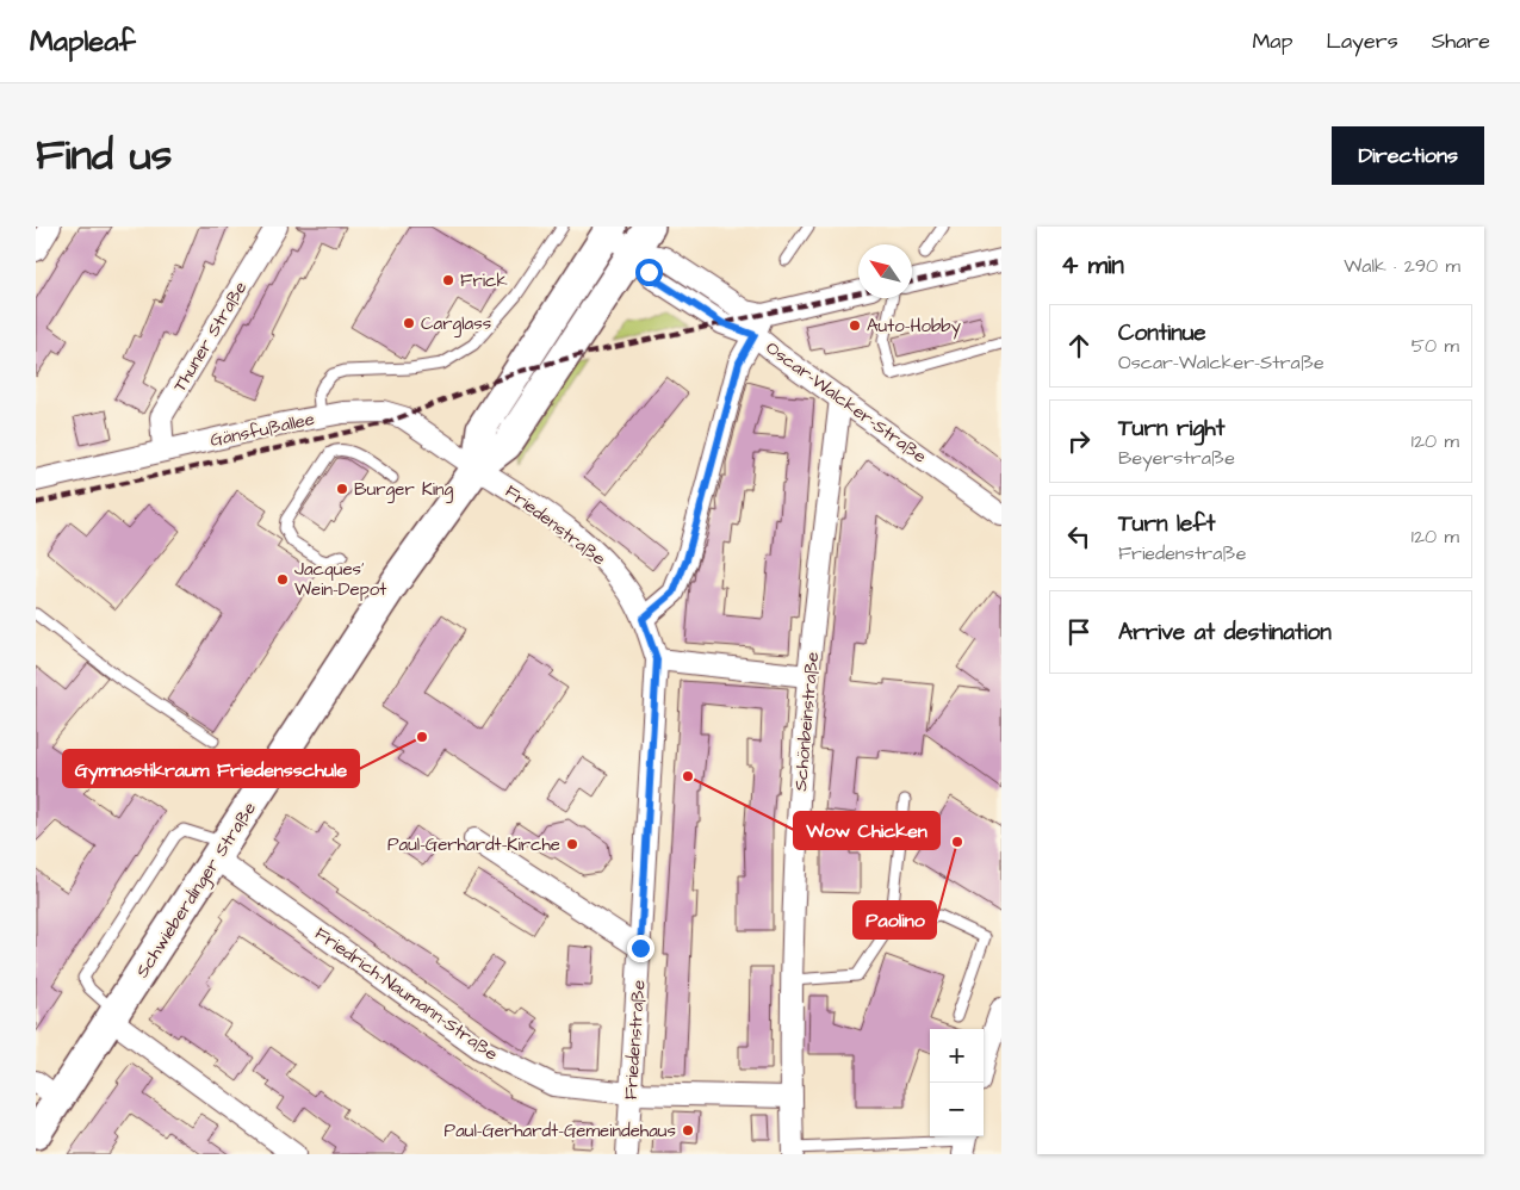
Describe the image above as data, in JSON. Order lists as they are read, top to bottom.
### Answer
{
  "streets": {
    "main road": ["Schwieberdinger Straße"],
    "street": [
      "Thuner Straße",
      "Oscar-Walcker-Straße",
      "Gänsfußallee",
      "Friedenstraße",
      "Schönbeinstraße",
      "Friedrich-Naumann-Straße"
    ]
  },
  "crossings": [
    ["Thuner Straße", "Gänsfußallee"],
    ["Oscar-Walcker-Straße", "Schönbeinstraße"],
    ["Oscar-Walcker-Straße", "Schwieberdinger Straße"],
    ["Gänsfußallee", "Friedenstraße"],
    ["Gänsfußallee", "Schwieberdinger Straße"],
    ["Friedenstraße", "Schwieberdinger Straße"],
    ["Friedenstraße", "Friedrich-Naumann-Straße"],
    ["Schönbeinstraße", "Friedrich-Naumann-Straße"],
    ["Schwieberdinger Straße", "Friedrich-Naumann-Straße"]
  ],
  "places": [
    "Frick",
    "Carglass",
    "Auto-Hobby",
    "Burger King",
    "Jacques' Wein-Depot",
    "Gymnastikraum Friedensschule",
    "Wow Chicken",
    "Paolino",
    "Paul-Gerhardt-Kirche",
    "Paul-Gerhardt-Gemeindehaus"
  ],
  "north": "top left",
  "page": {
    "header": "Mapleaf",
    "nav": ["Map", "Layers", "Share"],
    "title": "Find us",
    "buttons": "Directions",
    "heading": ["4 min", "Walk · 290 m"],
    "list": [
      ["Continue", "Oscar-Walcker-Straße", "50 m"],
      ["Turn right", "Beyerstraße", "120 m"],
      ["Turn left", "Friedenstraße", "120 m"],
      "Arrive at destination"
    ],
    "map_buttons": ["+", "−"]
  }
}
